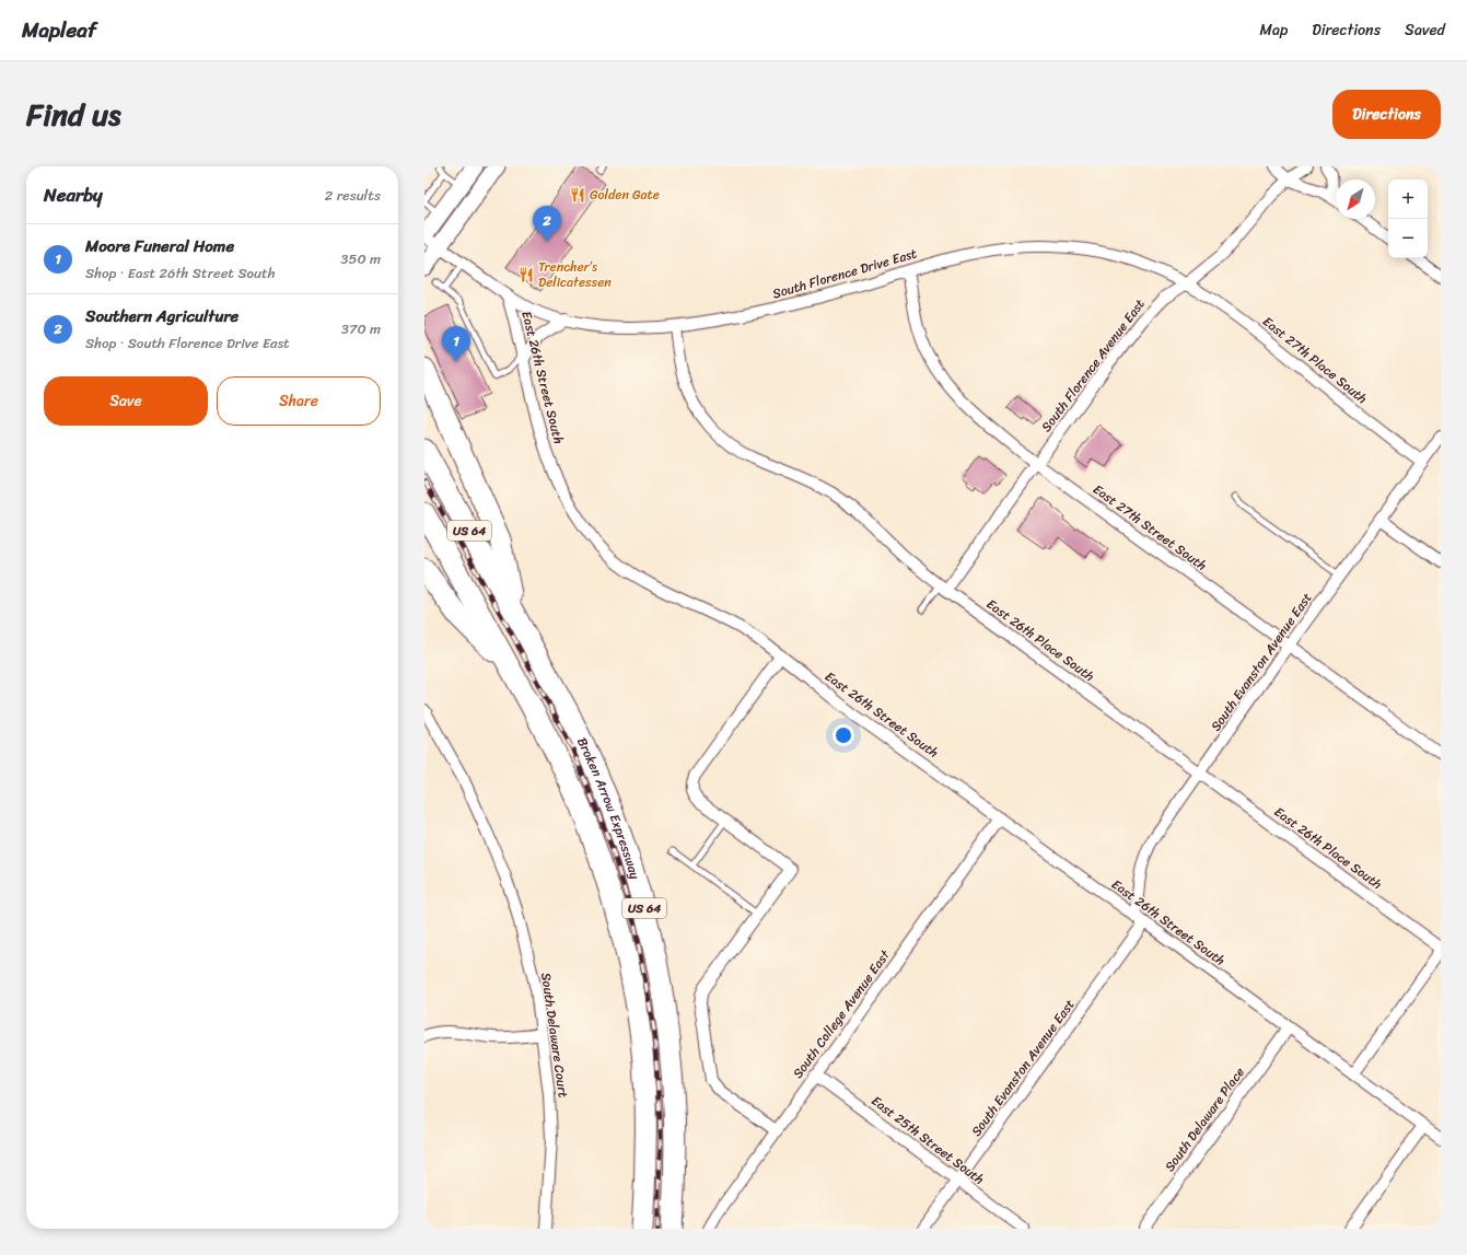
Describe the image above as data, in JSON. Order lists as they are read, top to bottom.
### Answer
{
  "streets": {
    "highway": ["US 64", "Broken Arrow Expressway"],
    "street": [
      "South Florence Drive East",
      "East 27th Place South",
      "South Florence Avenue East",
      "East 26th Street South",
      "East 27th Street South",
      "East 26th Place South",
      "South Evanston Avenue East",
      "South College Avenue East",
      "South Delaware Court",
      "South Delaware Place",
      "East 25th Street South"
    ]
  },
  "crossings": [
    ["South Florence Drive East", "East 27th Place South"],
    ["South Florence Drive East", "South Florence Avenue East"],
    ["South Florence Drive East", "East 26th Street South"],
    ["South Florence Drive East", "East 27th Street South"],
    ["South Florence Drive East", "East 26th Place South"],
    ["East 27th Place South", "South Florence Avenue East"],
    ["East 27th Place South", "South Evanston Avenue East"],
    ["South Florence Avenue East", "East 27th Street South"],
    ["South Florence Avenue East", "East 26th Place South"],
    ["East 26th Street South", "South Evanston Avenue East"],
    ["East 26th Street South", "South College Avenue East"],
    ["East 26th Street South", "South Delaware Place"],
    ["East 27th Street South", "South Evanston Avenue East"],
    ["East 26th Place South", "South Evanston Avenue East"],
    ["South Evanston Avenue East", "East 25th Street South"],
    ["South College Avenue East", "East 25th Street South"]
  ],
  "places": {
    "restaurant": ["Golden Gate", "Trencher’s Delicatessen"]
  },
  "north": "bottom left",
  "page": {
    "header": "Mapleaf",
    "nav": ["Map", "Directions", "Saved"],
    "title": "Find us",
    "buttons": [
      "Directions",
      ["Save", "Share"]
    ],
    "heading": ["Nearby", "2 results"],
    "map_buttons": ["+", "−"],
    "pins": ["2", "1"],
    "list": [
      {
        "mark": "1",
        "name": "Moore Funeral Home",
        "note": "Shop · East 26th Street South",
        "value": "350 m"
      },
      {
        "mark": "2",
        "name": "Southern Agriculture",
        "note": "Shop · South Florence Drive East",
        "value": "370 m"
      }
    ]
  }
}
